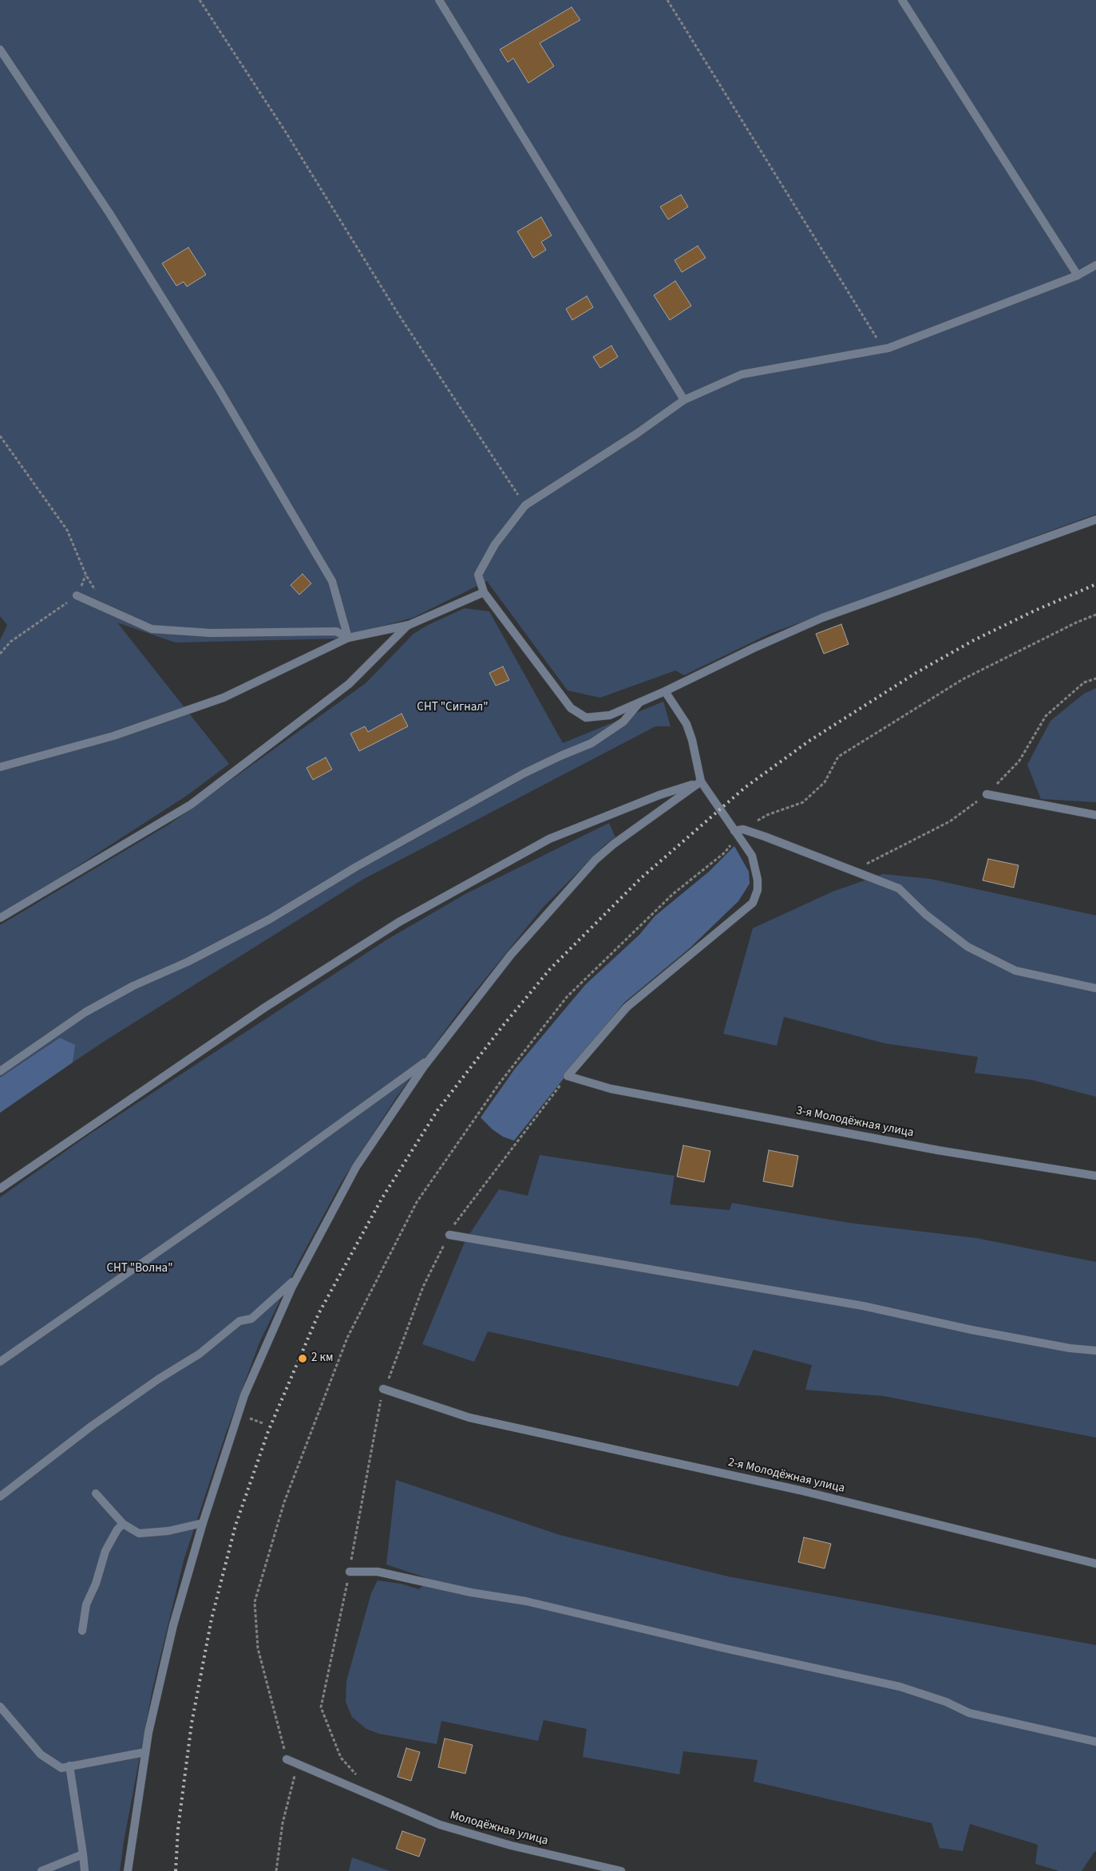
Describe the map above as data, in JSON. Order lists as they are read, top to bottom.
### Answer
{
  "streets": {
    "street": ["3-я Молодёжная улица", "2-я Молодёжная улица", "Молодёжная улица"]
  },
  "parks": ["СНТ \"Сигнал\"", "СНТ \"Волна\""],
  "places": ["2 км"]
}
